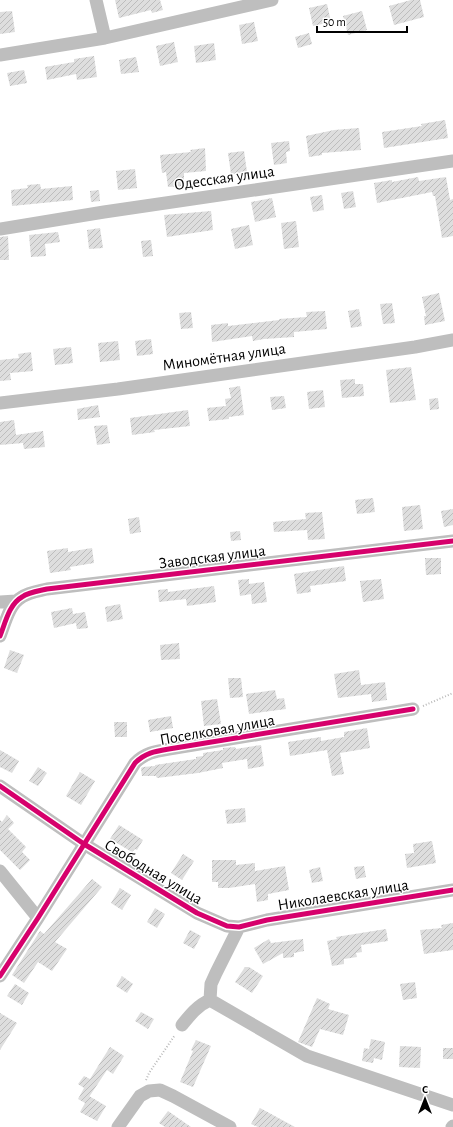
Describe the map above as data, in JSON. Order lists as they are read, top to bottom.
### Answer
{
  "streets": {
    "street": [
      "Одесская улица",
      "Миномётная улица",
      "Заводская улица",
      "Поселковая улица",
      "Свободная улица",
      "Николаевская улица"
    ]
  },
  "crossings": [
    ["Поселковая улица", "Свободная улица"],
    ["Свободная улица", "Николаевская улица"]
  ],
  "scale_bar": "50 m",
  "north": "top"
}
